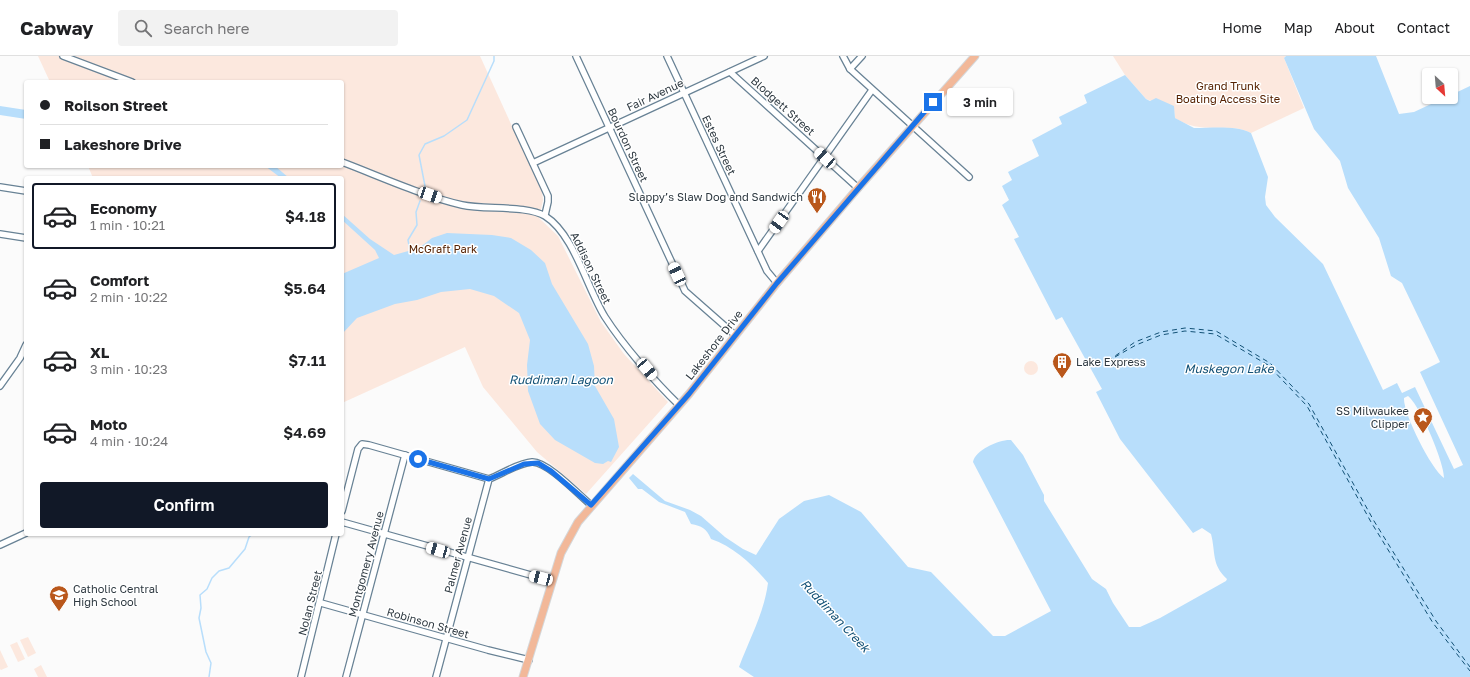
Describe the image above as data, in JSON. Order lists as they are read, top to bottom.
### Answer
{
  "streets": {
    "main road": ["Lakeshore Drive"],
    "street": [
      "Fair Avenue",
      "Blodgett Street",
      "Bourdon Street",
      "Estes Street",
      "Addison Street",
      "Palmer Avenue",
      "Montgomery Avenue",
      "Nolan Street",
      "Robinson Street"
    ]
  },
  "crossings": [
    ["Fair Avenue", "Blodgett Street"],
    ["Fair Avenue", "Bourdon Street"],
    ["Fair Avenue", "Estes Street"],
    ["Blodgett Street", "Lakeshore Drive"],
    ["Bourdon Street", "Lakeshore Drive"],
    ["Estes Street", "Lakeshore Drive"],
    ["Addison Street", "Lakeshore Drive"],
    ["Lakeshore Drive", "Robinson Street"],
    ["Palmer Avenue", "Robinson Street"],
    ["Montgomery Avenue", "Robinson Street"],
    ["Nolan Street", "Robinson Street"]
  ],
  "water": ["Muskegon Lake", "Ruddiman Lagoon", "Ruddiman Creek"],
  "parks": ["Grand Trunk Boating Access Site", "McGraft Park"],
  "places": {
    "restaurant": ["Slappy’s Slaw Dog and Sandwich"],
    "building": ["Lake Express"],
    "place": ["SS Milwaukee Clipper"],
    "school or university": ["Catholic Central High School"]
  },
  "north": "bottom right",
  "page": {
    "header": "Cabway",
    "search": "Search here",
    "nav": [
      "Home",
      "Map",
      "About",
      "Contact"
    ],
    "banner": ["Roilson Street", "Lakeshore Drive"],
    "bubble": "3 min",
    "list": [
      {
        "name": "Economy",
        "note": "1 min · 10:21",
        "value": "$4.18"
      },
      {
        "name": "Comfort",
        "note": "2 min · 10:22",
        "value": "$5.64"
      },
      {
        "name": "XL",
        "note": "3 min · 10:23",
        "value": "$7.11"
      },
      {
        "name": "Moto",
        "note": "4 min · 10:24",
        "value": "$4.69"
      }
    ],
    "buttons": "Confirm"
  }
}
